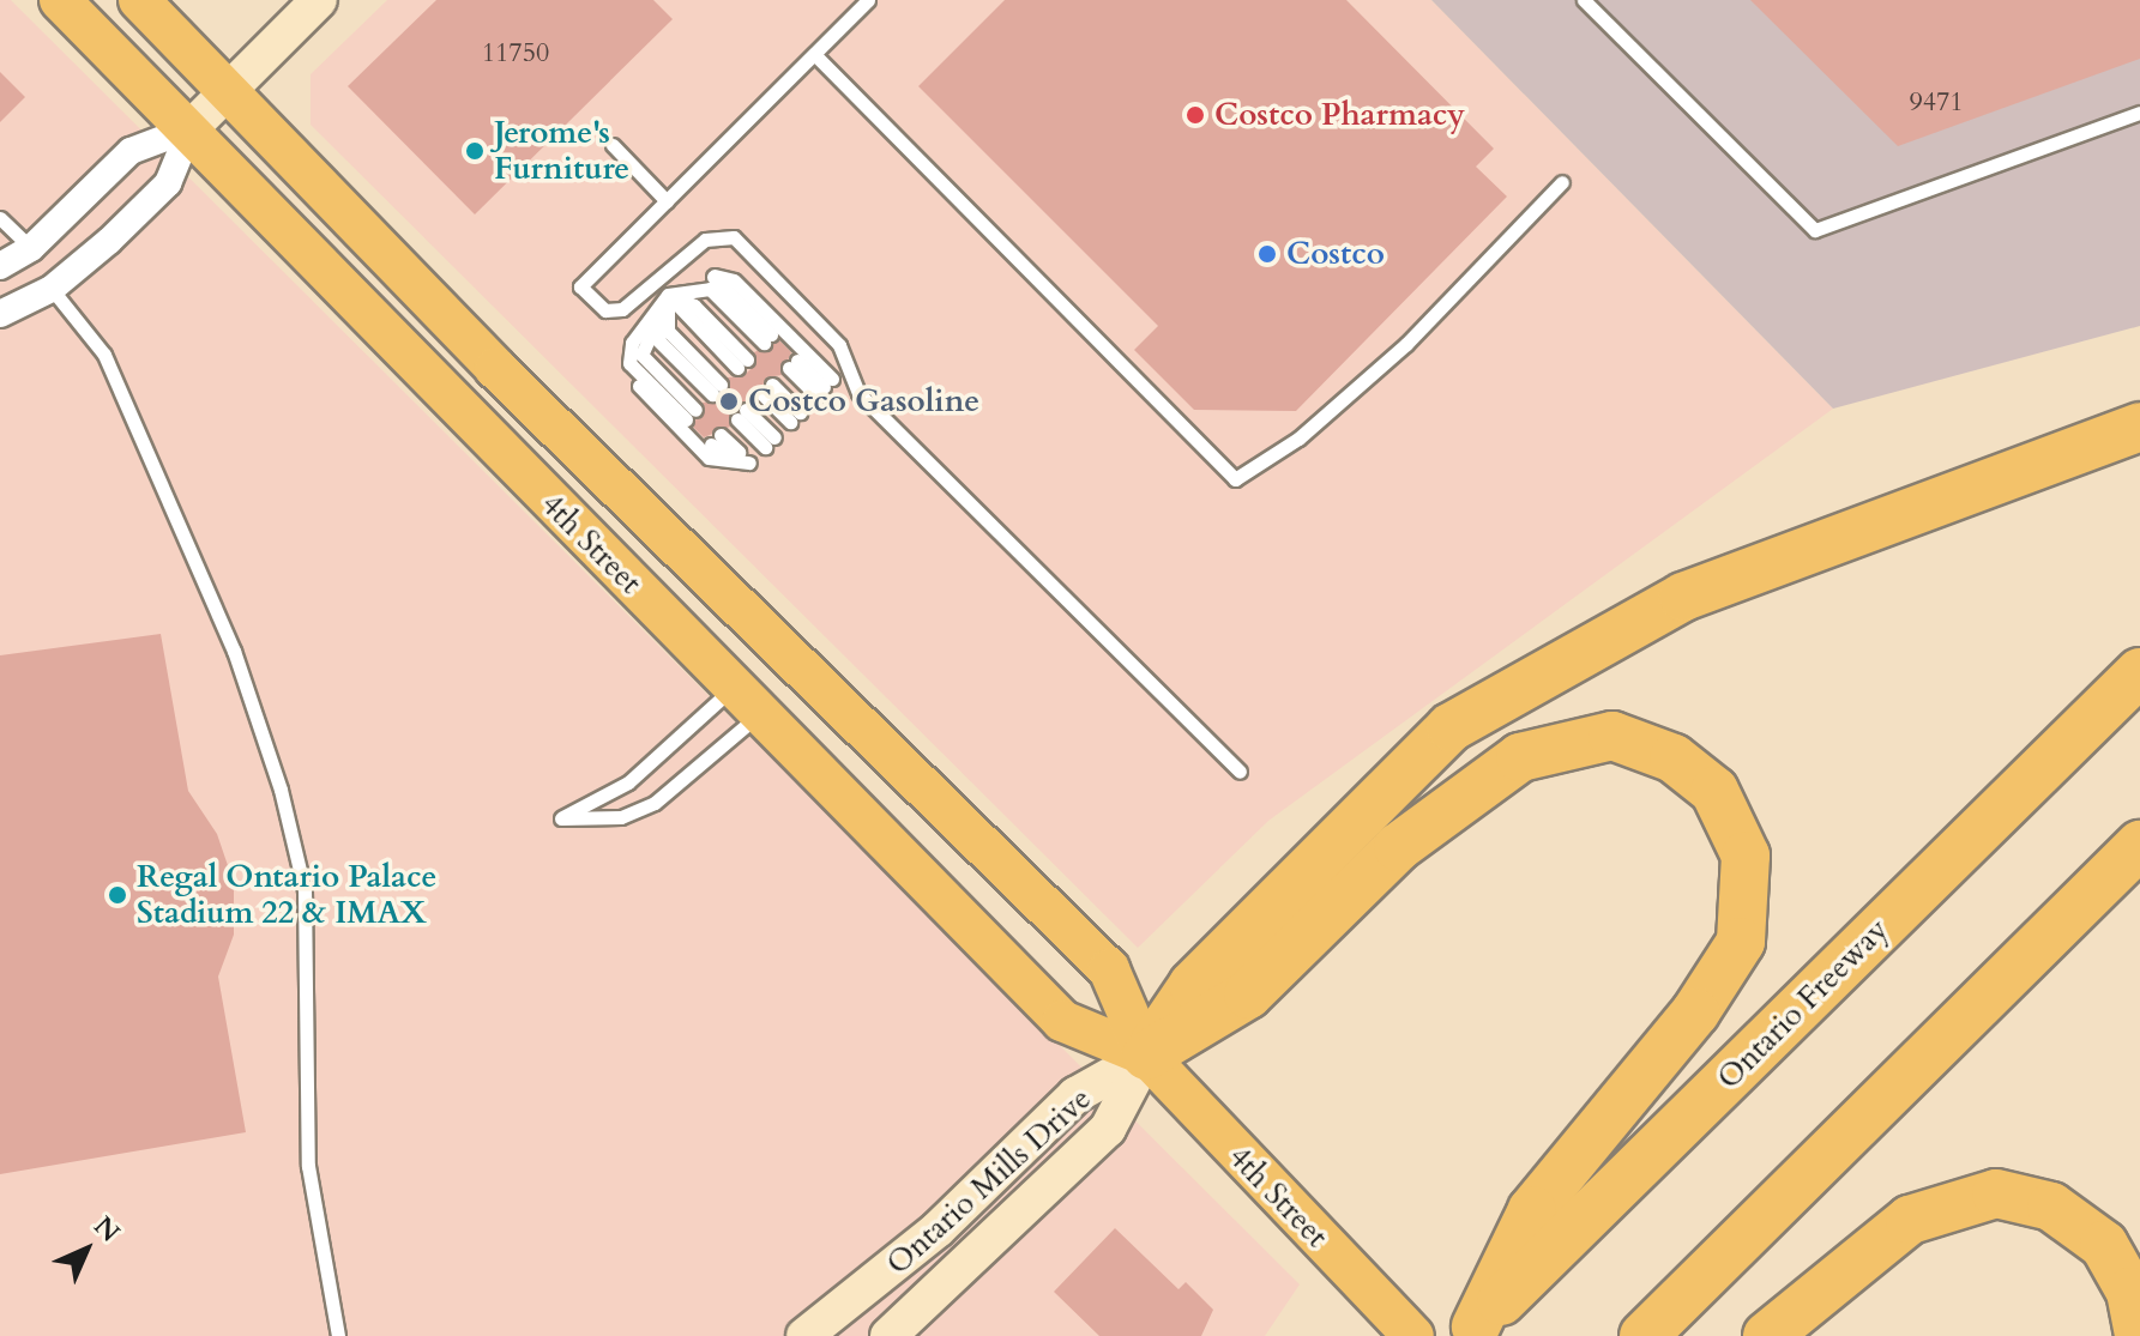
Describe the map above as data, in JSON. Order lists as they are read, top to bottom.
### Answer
{
  "streets": {
    "highway": ["Ontario Freeway"],
    "main road": ["4th Street"],
    "street": ["Ontario Mills Drive"]
  },
  "crossings": [
    ["4th Street", "Ontario Mills Drive"]
  ],
  "places": [
    "Costco Pharmacy",
    "Jerome's Furniture",
    "Costco",
    "Costco Gasoline",
    "Regal Ontario Palace Stadium 22 & IMAX"
  ],
  "house_numbers": ["11750", "9471"],
  "north": "top right"
}
